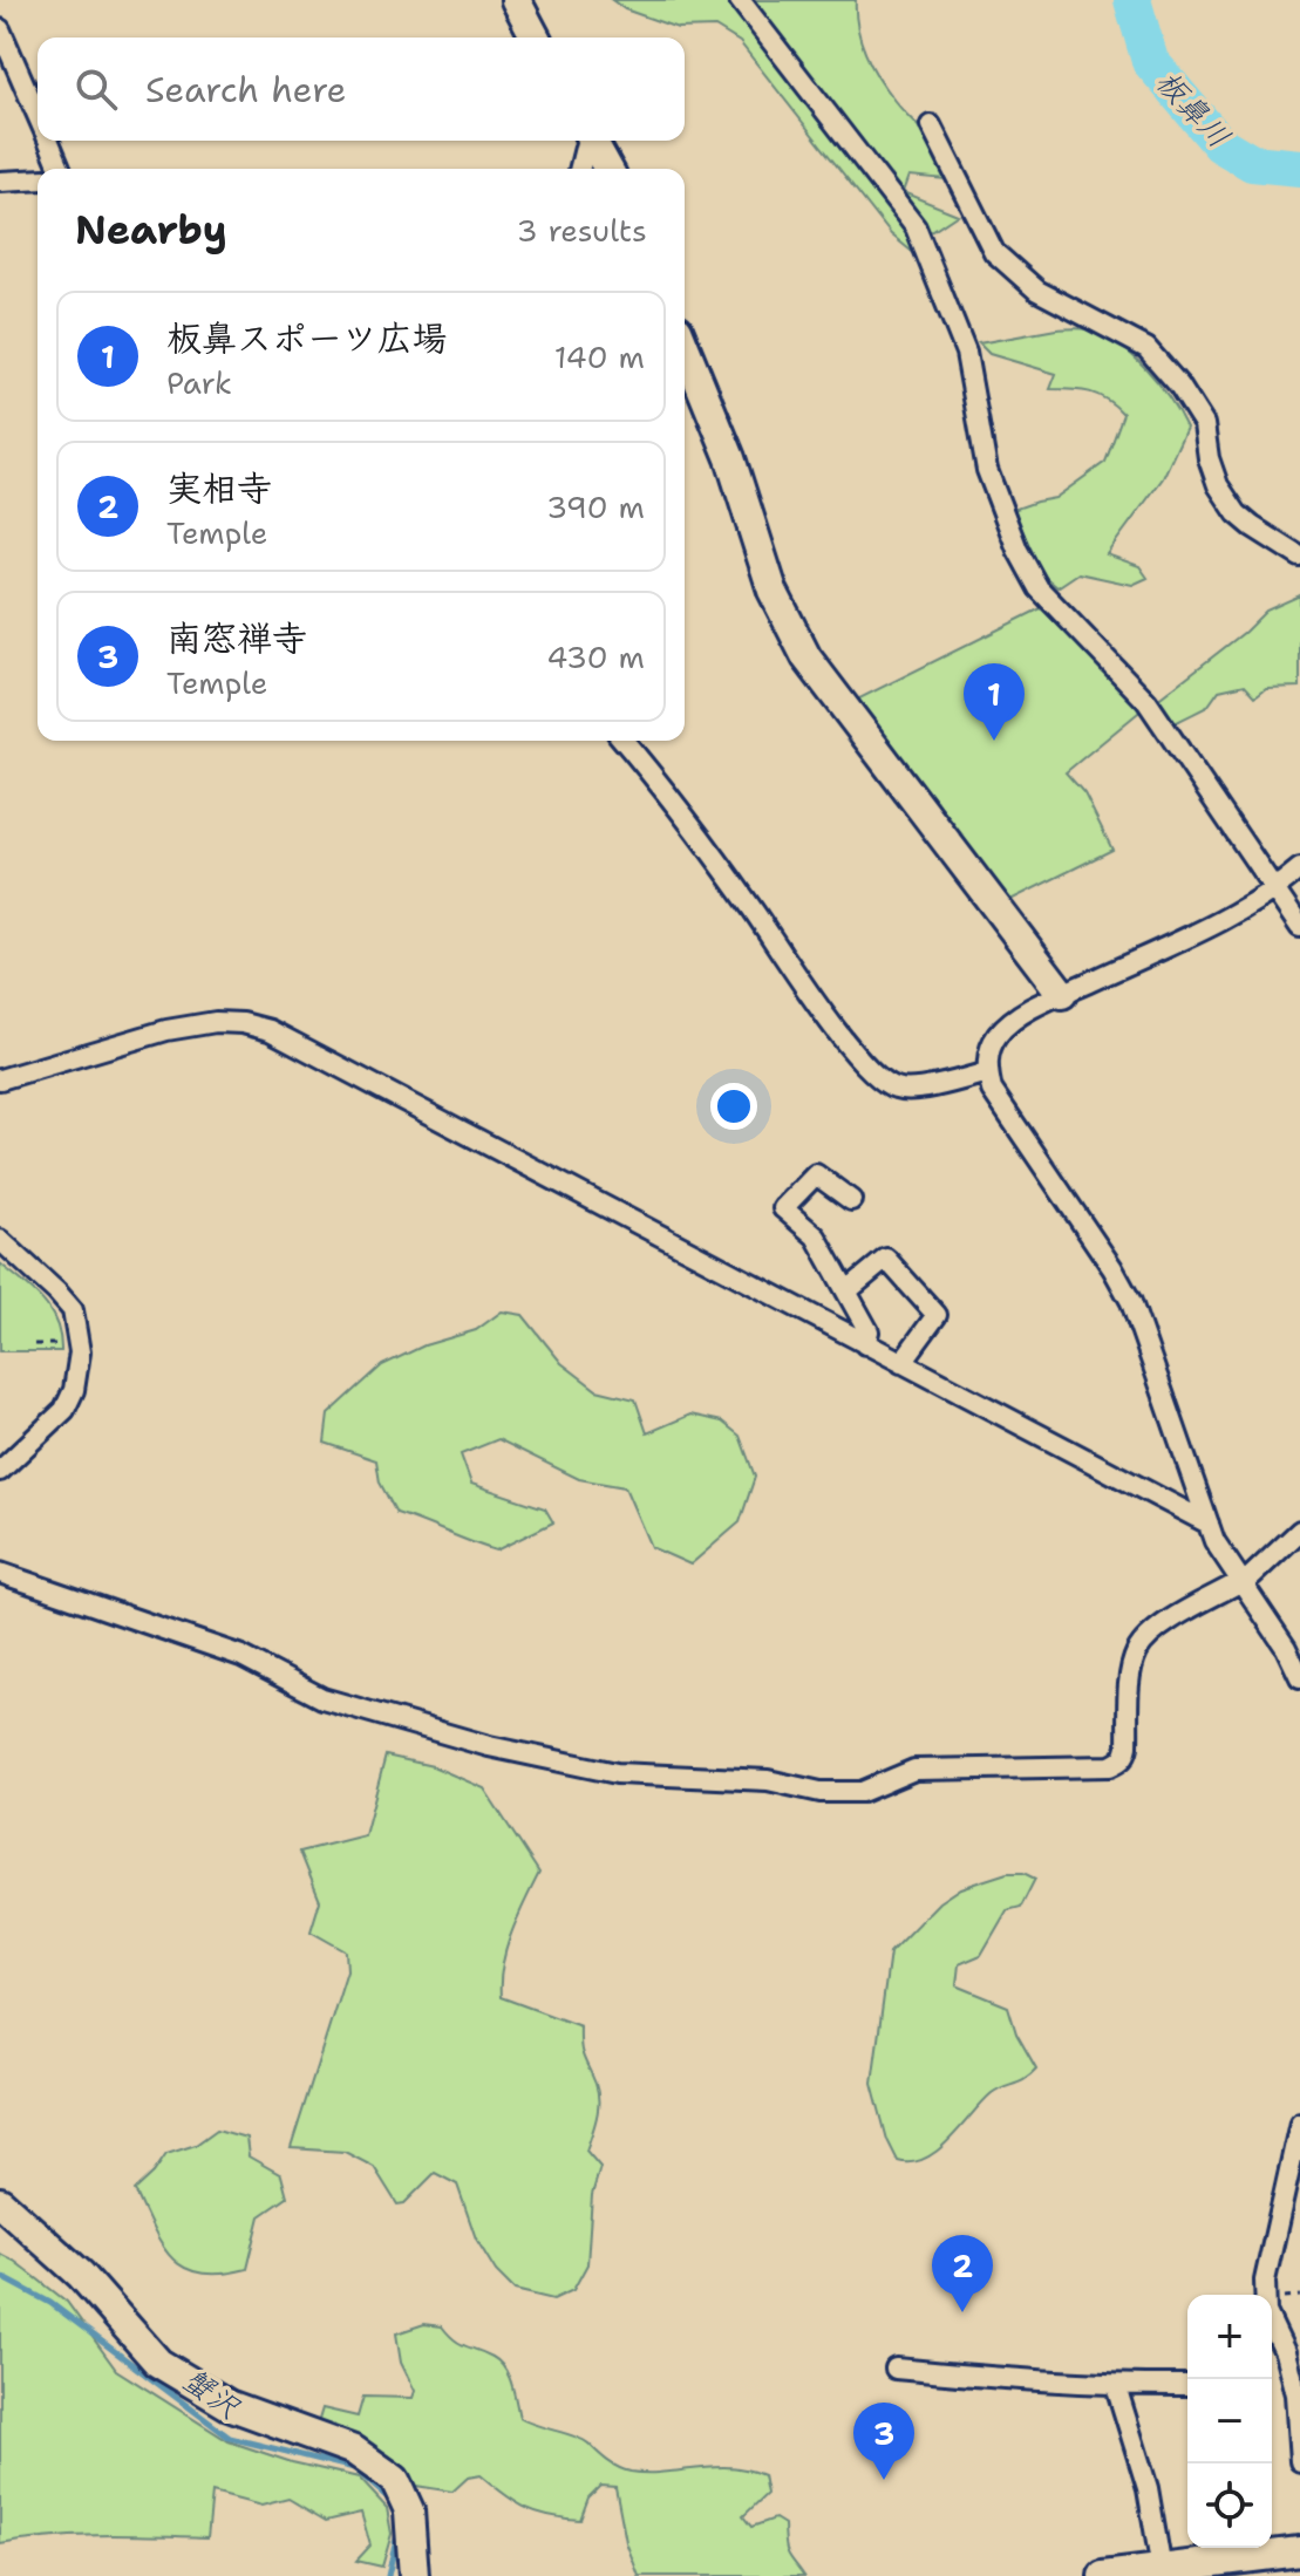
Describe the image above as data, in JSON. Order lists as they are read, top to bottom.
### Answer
{
  "water": ["板鼻川", "蟹沢"],
  "page": {
    "search": "Search here",
    "heading": ["Nearby", "3 results"],
    "list": [
      {
        "mark": "1",
        "name": "板鼻スポーツ広場",
        "note": "Park",
        "value": "140 m"
      },
      {
        "mark": "2",
        "name": "実相寺",
        "note": "Temple",
        "value": "390 m"
      },
      {
        "mark": "3",
        "name": "南窓禅寺",
        "note": "Temple",
        "value": "430 m"
      }
    ],
    "pins": ["1", "2", "3"],
    "map_buttons": ["+", "−"]
  }
}
